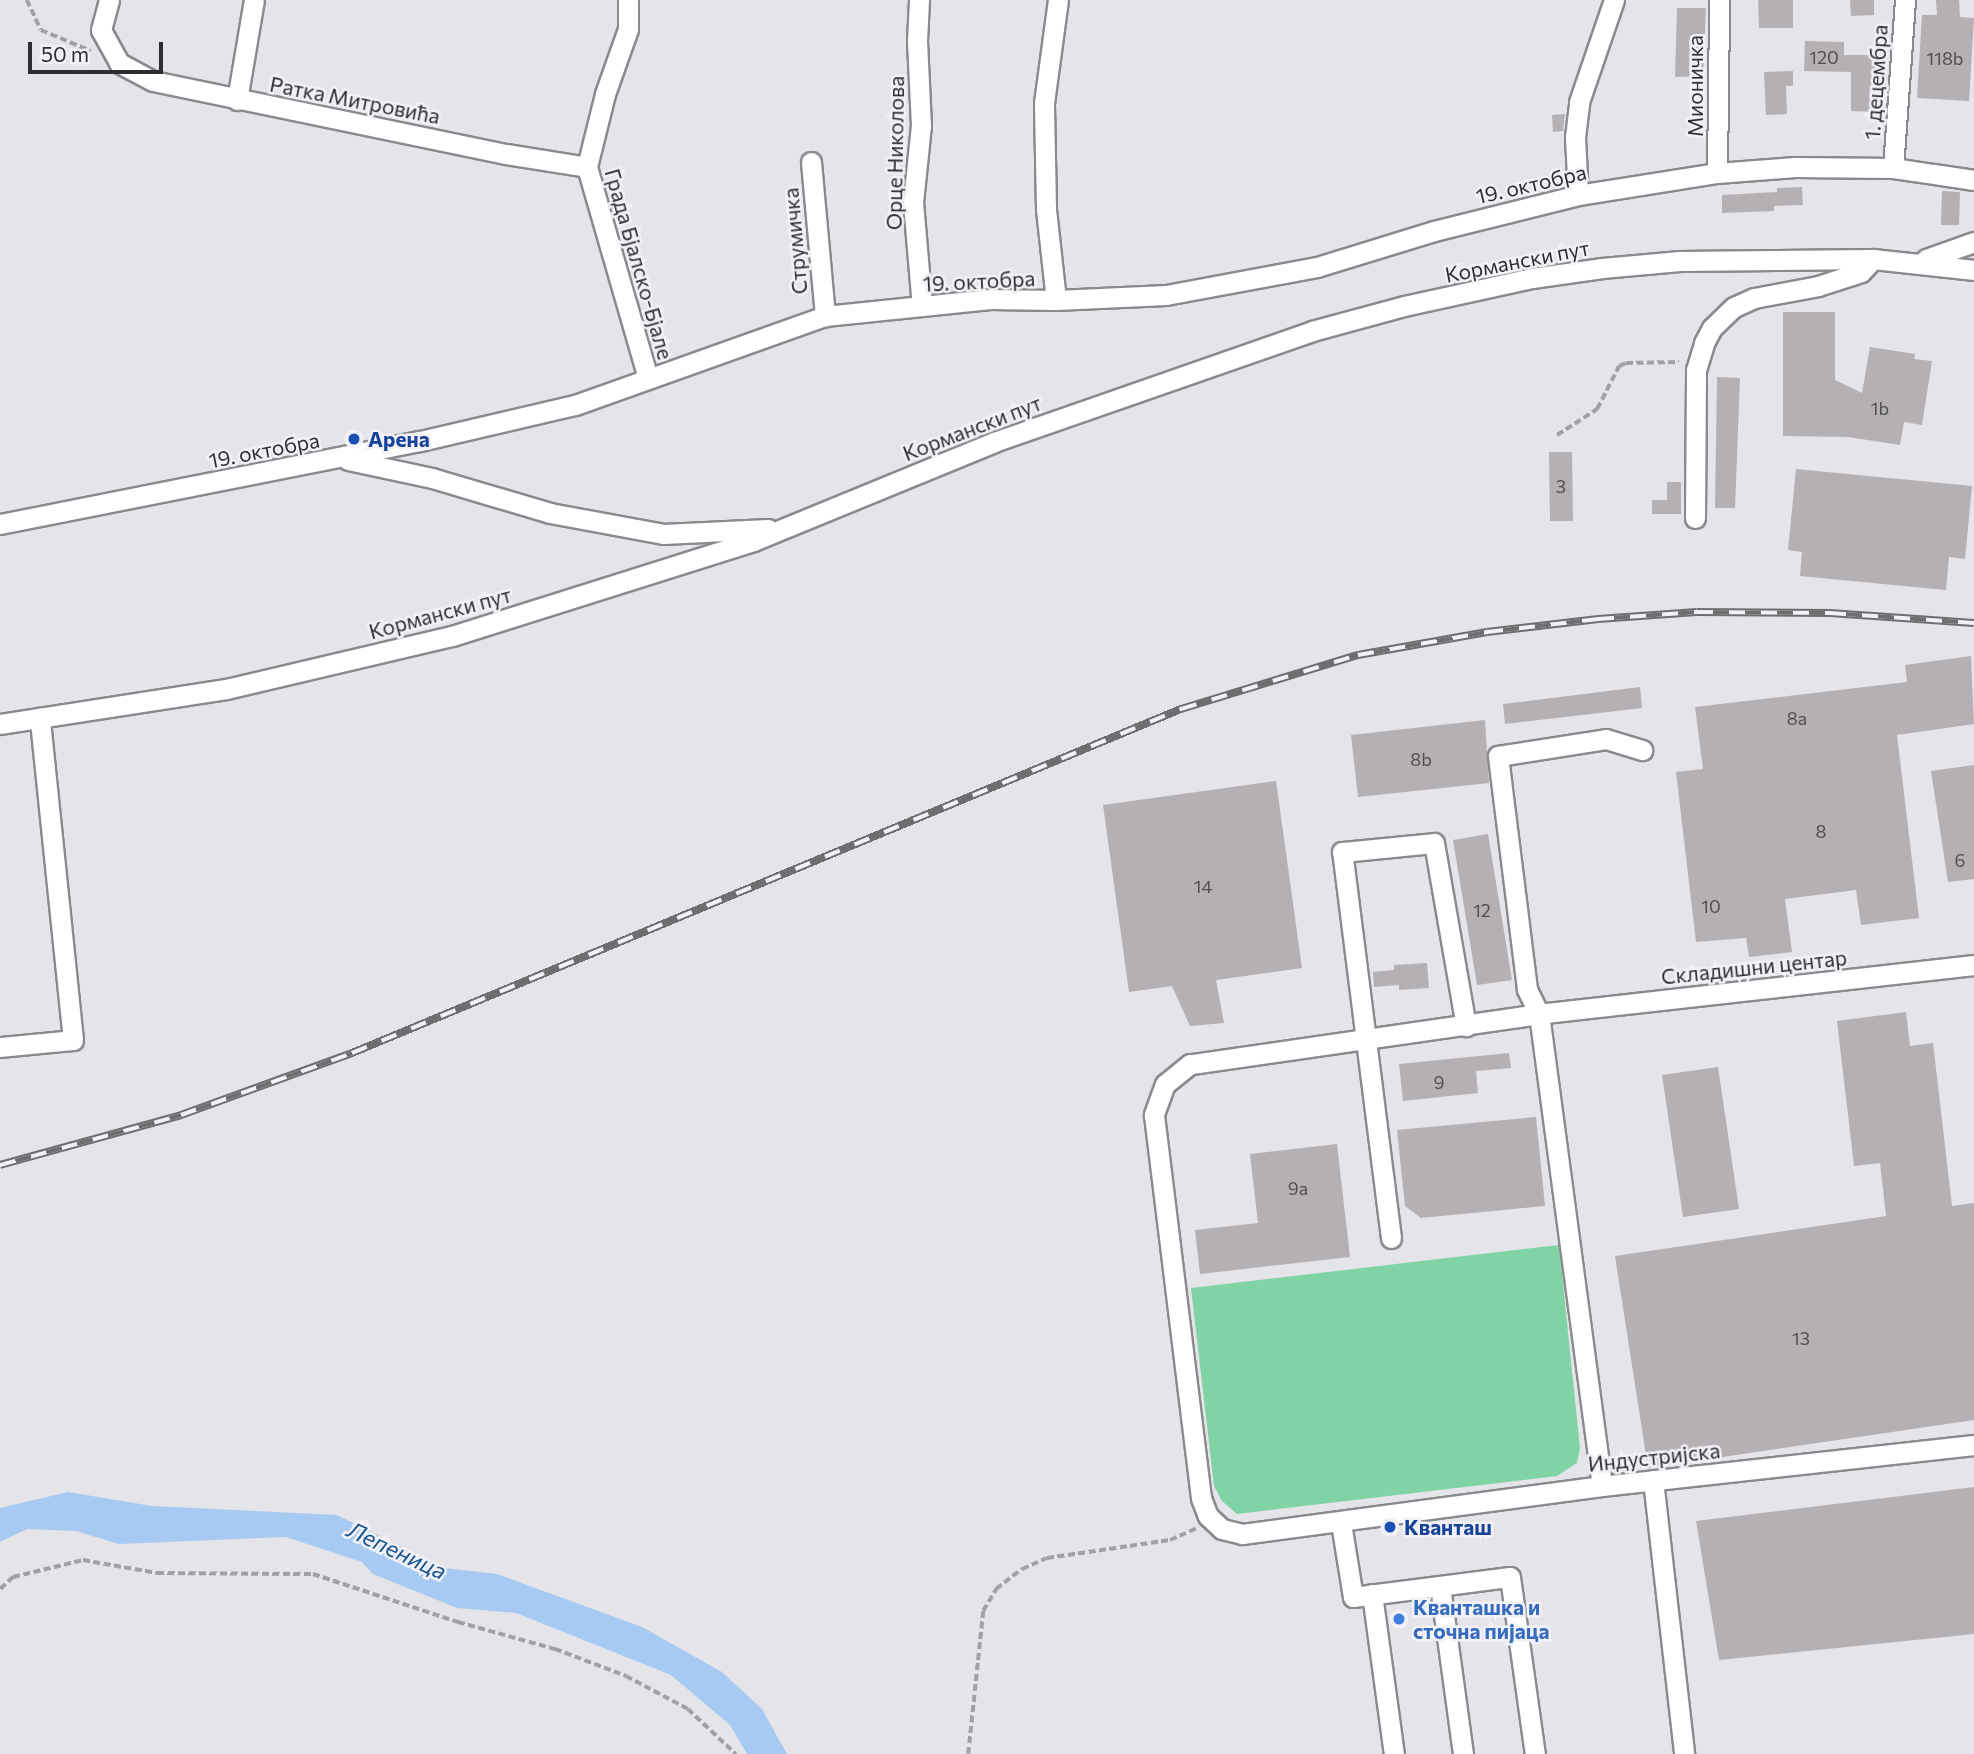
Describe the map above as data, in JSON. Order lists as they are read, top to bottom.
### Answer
{
  "streets": {
    "street": [
      "1. децембра",
      "Мионичка",
      "Ратка Митровића",
      "Орце Николова",
      "19. октобра",
      "Струмичка",
      "Кормански пут",
      "Града Бјалско-Бјале",
      "Складишни центар",
      "Индустријска"
    ]
  },
  "crossings": [
    ["1. децембра", "19. октобра"],
    ["Мионичка", "19. октобра"],
    ["Ратка Митровића", "Града Бјалско-Бјале"],
    ["Орце Николова", "19. октобра"],
    ["19. октобра", "Струмичка"],
    ["19. октобра", "Града Бјалско-Бјале"],
    ["Складишни центар", "Индустријска"]
  ],
  "water": ["Лепеница"],
  "places": ["Арена", "Кванташ", "Кванташка и сточна пијаца"],
  "house_numbers": [
    "120",
    "118b",
    "1b",
    "3",
    "8a",
    "8b",
    "8",
    "6",
    "14",
    "10",
    "12",
    "9",
    "9a",
    "13"
  ],
  "scale_bar": "50 m"
}
